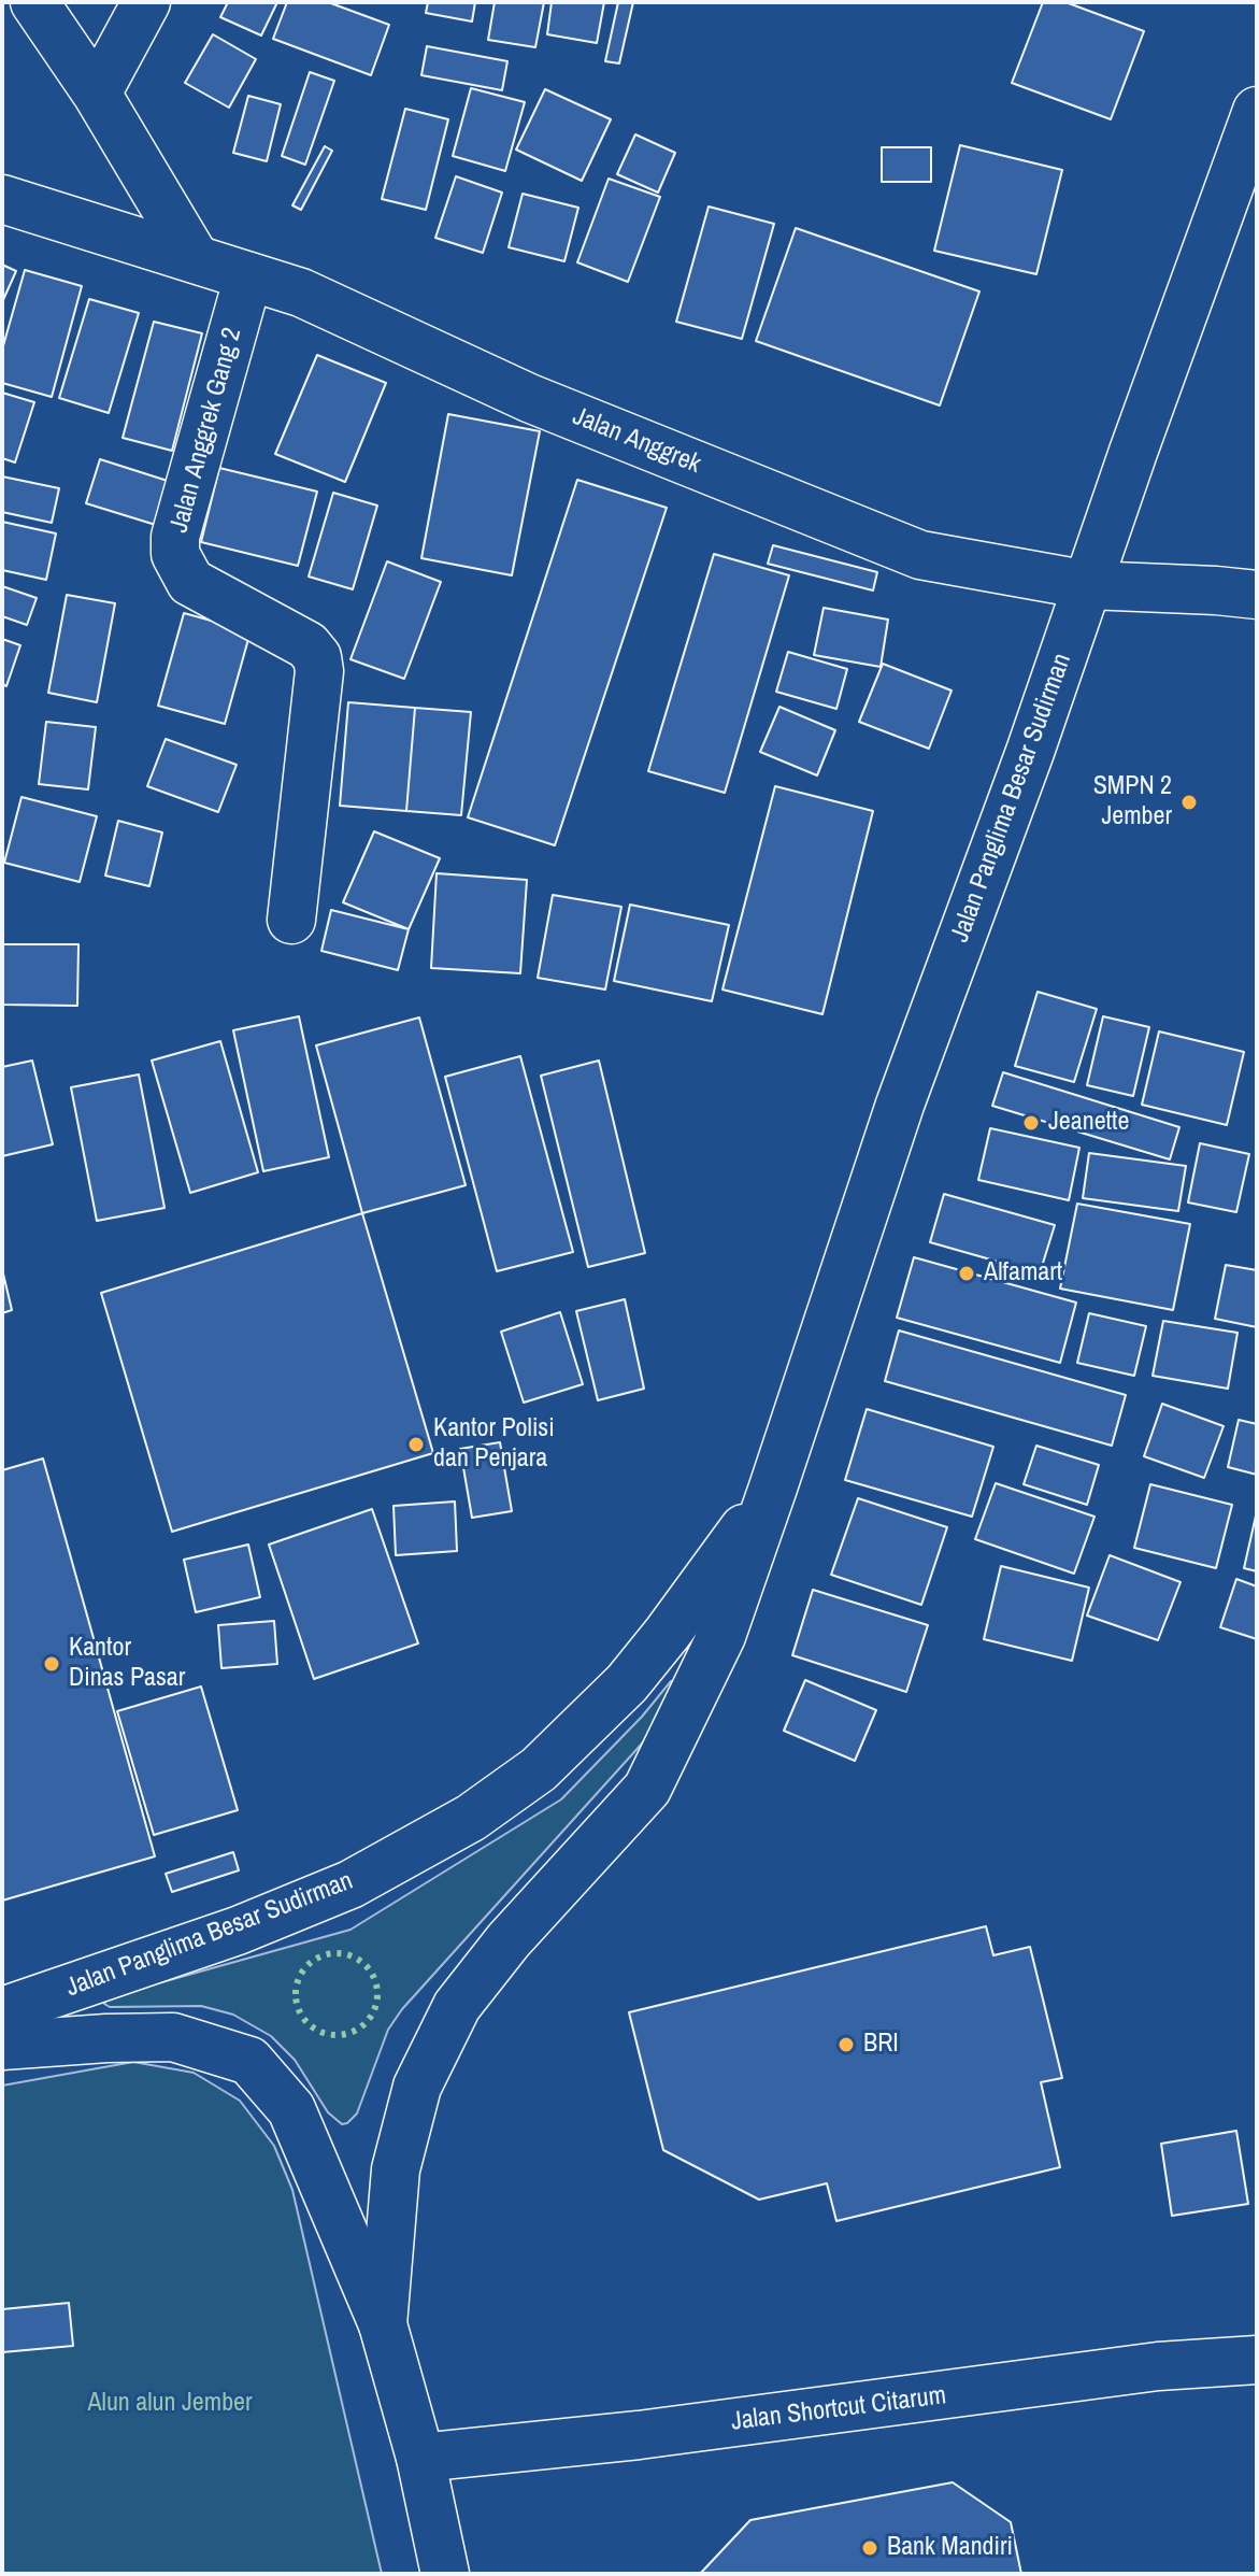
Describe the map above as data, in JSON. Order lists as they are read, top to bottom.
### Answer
{
  "streets": {
    "main road": [
      "Jalan Anggrek Gang 2",
      "Jalan Anggrek",
      "Jalan Panglima Besar Sudirman",
      "Jalan Shortcut Citarum"
    ]
  },
  "crossings": [
    ["Jalan Anggrek Gang 2", "Jalan Anggrek"],
    ["Jalan Anggrek", "Jalan Panglima Besar Sudirman"]
  ],
  "parks": ["Alun alun Jember"],
  "places": [
    "SMPN 2 Jember",
    "Jeanette",
    "Alfamart",
    "Kantor Polisi dan Penjara",
    "Kantor Dinas Pasar",
    "BRI",
    "Bank Mandiri"
  ]
}
